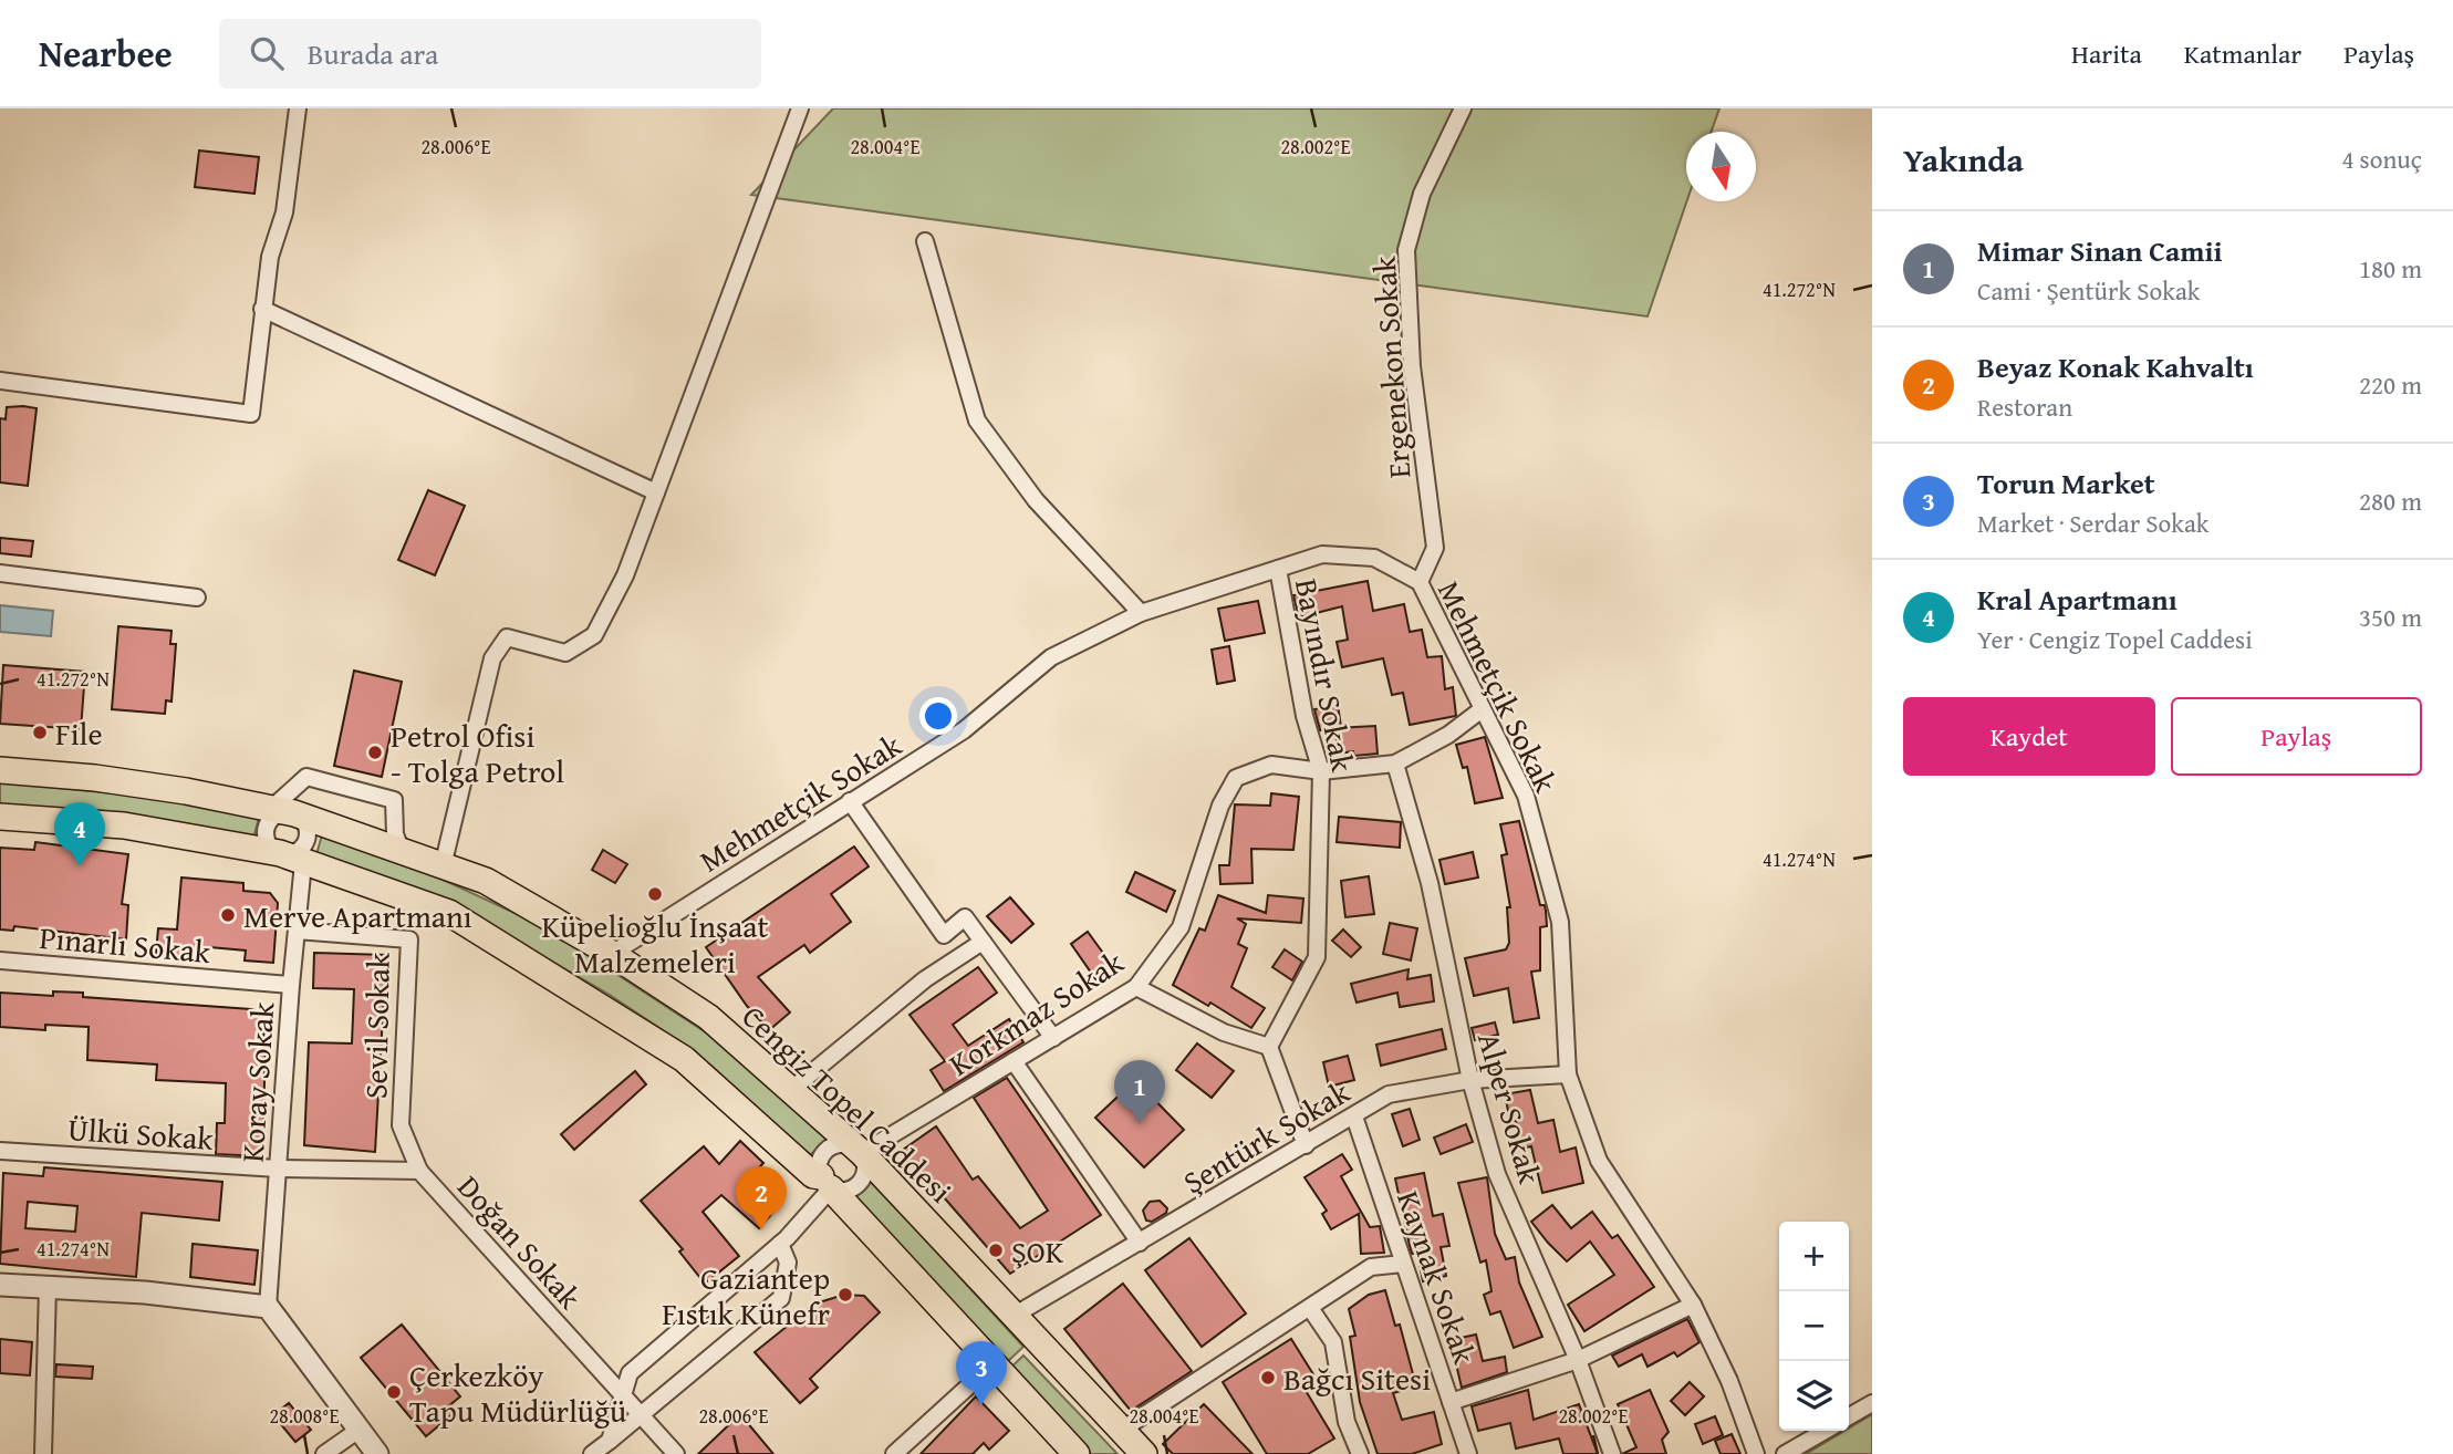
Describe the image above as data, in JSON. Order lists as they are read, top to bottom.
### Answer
{
  "streets": {
    "main road": ["Cengiz Topel Caddesi"],
    "street": [
      "Ergenekon Sokak",
      "Bayındır Sokak",
      "Mehmetçik Sokak",
      "Pınarlı Sokak",
      "Korkmaz Sokak",
      "Sevil Sokak",
      "Koray Sokak",
      "Alper Sokak",
      "Ülkü Sokak",
      "Şentürk Sokak",
      "Doğan Sokak",
      "Kaynak Sokak"
    ]
  },
  "crossings": [
    ["Ergenekon Sokak", "Mehmetçik Sokak"],
    ["Bayındır Sokak", "Mehmetçik Sokak"],
    ["Bayındır Sokak", "Korkmaz Sokak"],
    ["Mehmetçik Sokak", "Korkmaz Sokak"],
    ["Mehmetçik Sokak", "Cengiz Topel Caddesi"],
    ["Mehmetçik Sokak", "Şentürk Sokak"],
    ["Pınarlı Sokak", "Koray Sokak"],
    ["Korkmaz Sokak", "Cengiz Topel Caddesi"],
    ["Korkmaz Sokak", "Alper Sokak"],
    ["Sevil Sokak", "Koray Sokak"],
    ["Sevil Sokak", "Doğan Sokak"],
    ["Koray Sokak", "Ülkü Sokak"],
    ["Koray Sokak", "Doğan Sokak"],
    ["Cengiz Topel Caddesi", "Şentürk Sokak"],
    ["Alper Sokak", "Şentürk Sokak"],
    ["Ülkü Sokak", "Doğan Sokak"],
    ["Şentürk Sokak", "Kaynak Sokak"]
  ],
  "places": [
    "File",
    "Petrol Ofisi - Tolga Petrol",
    "Küpelioğlu İnşaat Malzemeleri",
    "Merve Apartmanı",
    "ŞOK",
    "Gaziantep Fıstık Künefr",
    "Bağcı Sitesi",
    "Çerkezköy Tapu Müdürlüğü"
  ],
  "north": "bottom",
  "page": {
    "header": "Nearbee",
    "search": "Burada ara",
    "nav": ["Harita", "Katmanlar", "Paylaş"],
    "heading": ["Yakında", "4 sonuç"],
    "list": [
      {
        "mark": "1",
        "name": "Mimar Sinan Camii",
        "note": "Cami · Şentürk Sokak",
        "value": "180 m"
      },
      {
        "mark": "2",
        "name": "Beyaz Konak Kahvaltı",
        "note": "Restoran",
        "value": "220 m"
      },
      {
        "mark": "3",
        "name": "Torun Market",
        "note": "Market · Serdar Sokak",
        "value": "280 m"
      },
      {
        "mark": "4",
        "name": "Kral Apartmanı",
        "note": "Yer · Cengiz Topel Caddesi",
        "value": "350 m"
      }
    ],
    "buttons": ["Kaydet", "Paylaş"],
    "pins": [
      "4",
      "1",
      "2",
      "3"
    ],
    "map_buttons": ["+", "−"]
  },
  "coordinates": [
    "28.006°E",
    "28.004°E",
    "28.002°E",
    "41.272°N",
    "41.274°N",
    "28.008°E"
  ]
}
